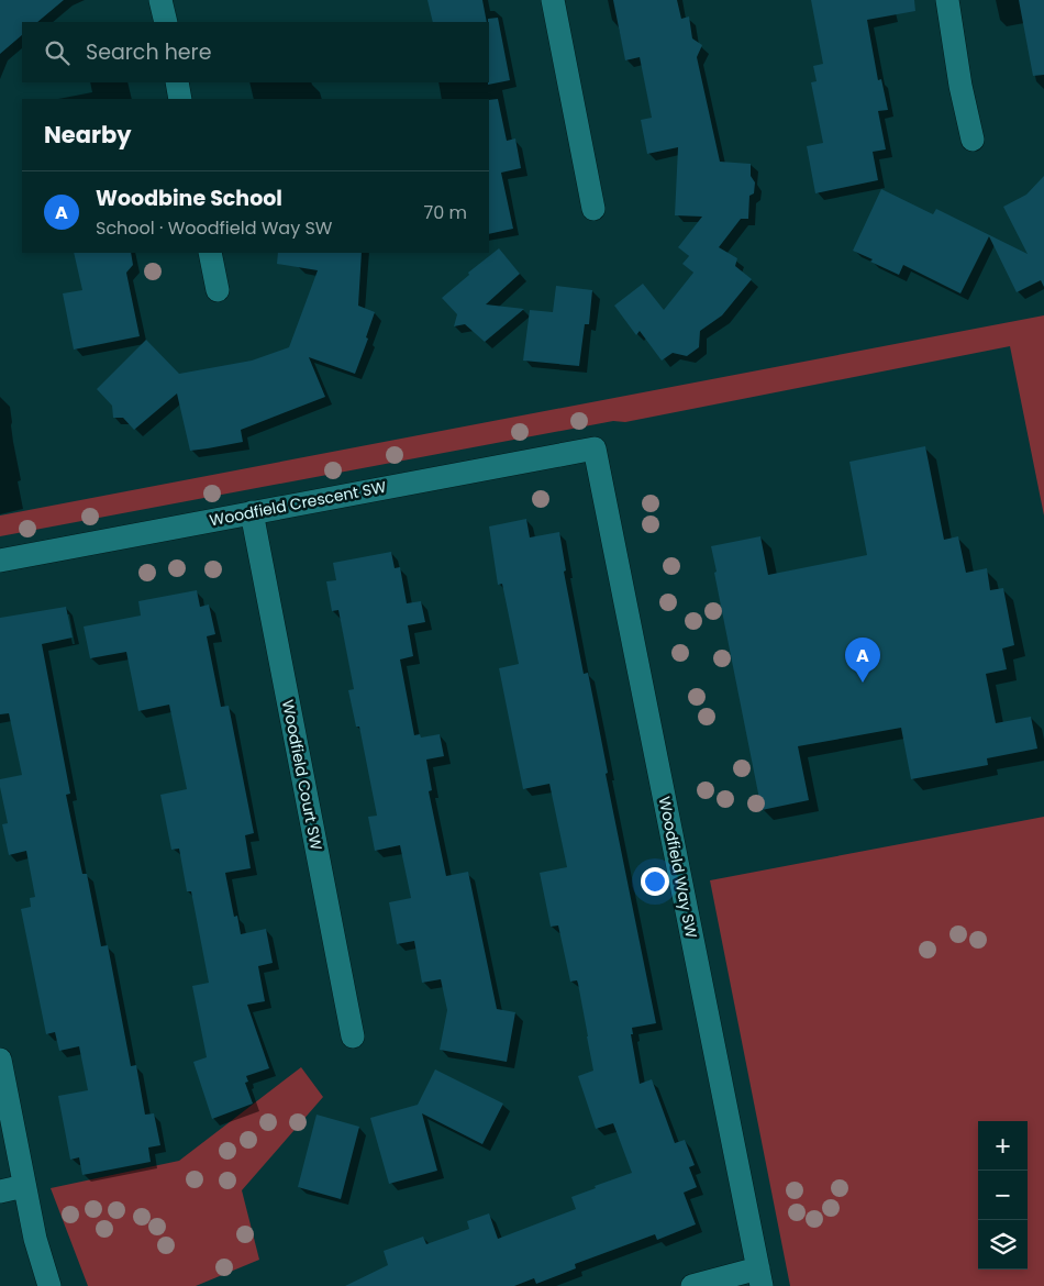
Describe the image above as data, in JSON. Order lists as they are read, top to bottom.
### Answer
{
  "streets": {
    "street": ["Woodfield Crescent SW", "Woodfield Court SW", "Woodfield Way SW"]
  },
  "crossings": [
    ["Woodfield Crescent SW", "Woodfield Court SW"],
    ["Woodfield Crescent SW", "Woodfield Way SW"]
  ],
  "page": {
    "search": "Search here",
    "heading": "Nearby",
    "list": [
      {
        "mark": "A",
        "name": "Woodbine School",
        "note": "School · Woodfield Way SW",
        "value": "70 m"
      }
    ],
    "pins": "A",
    "map_buttons": ["+", "−"]
  }
}
